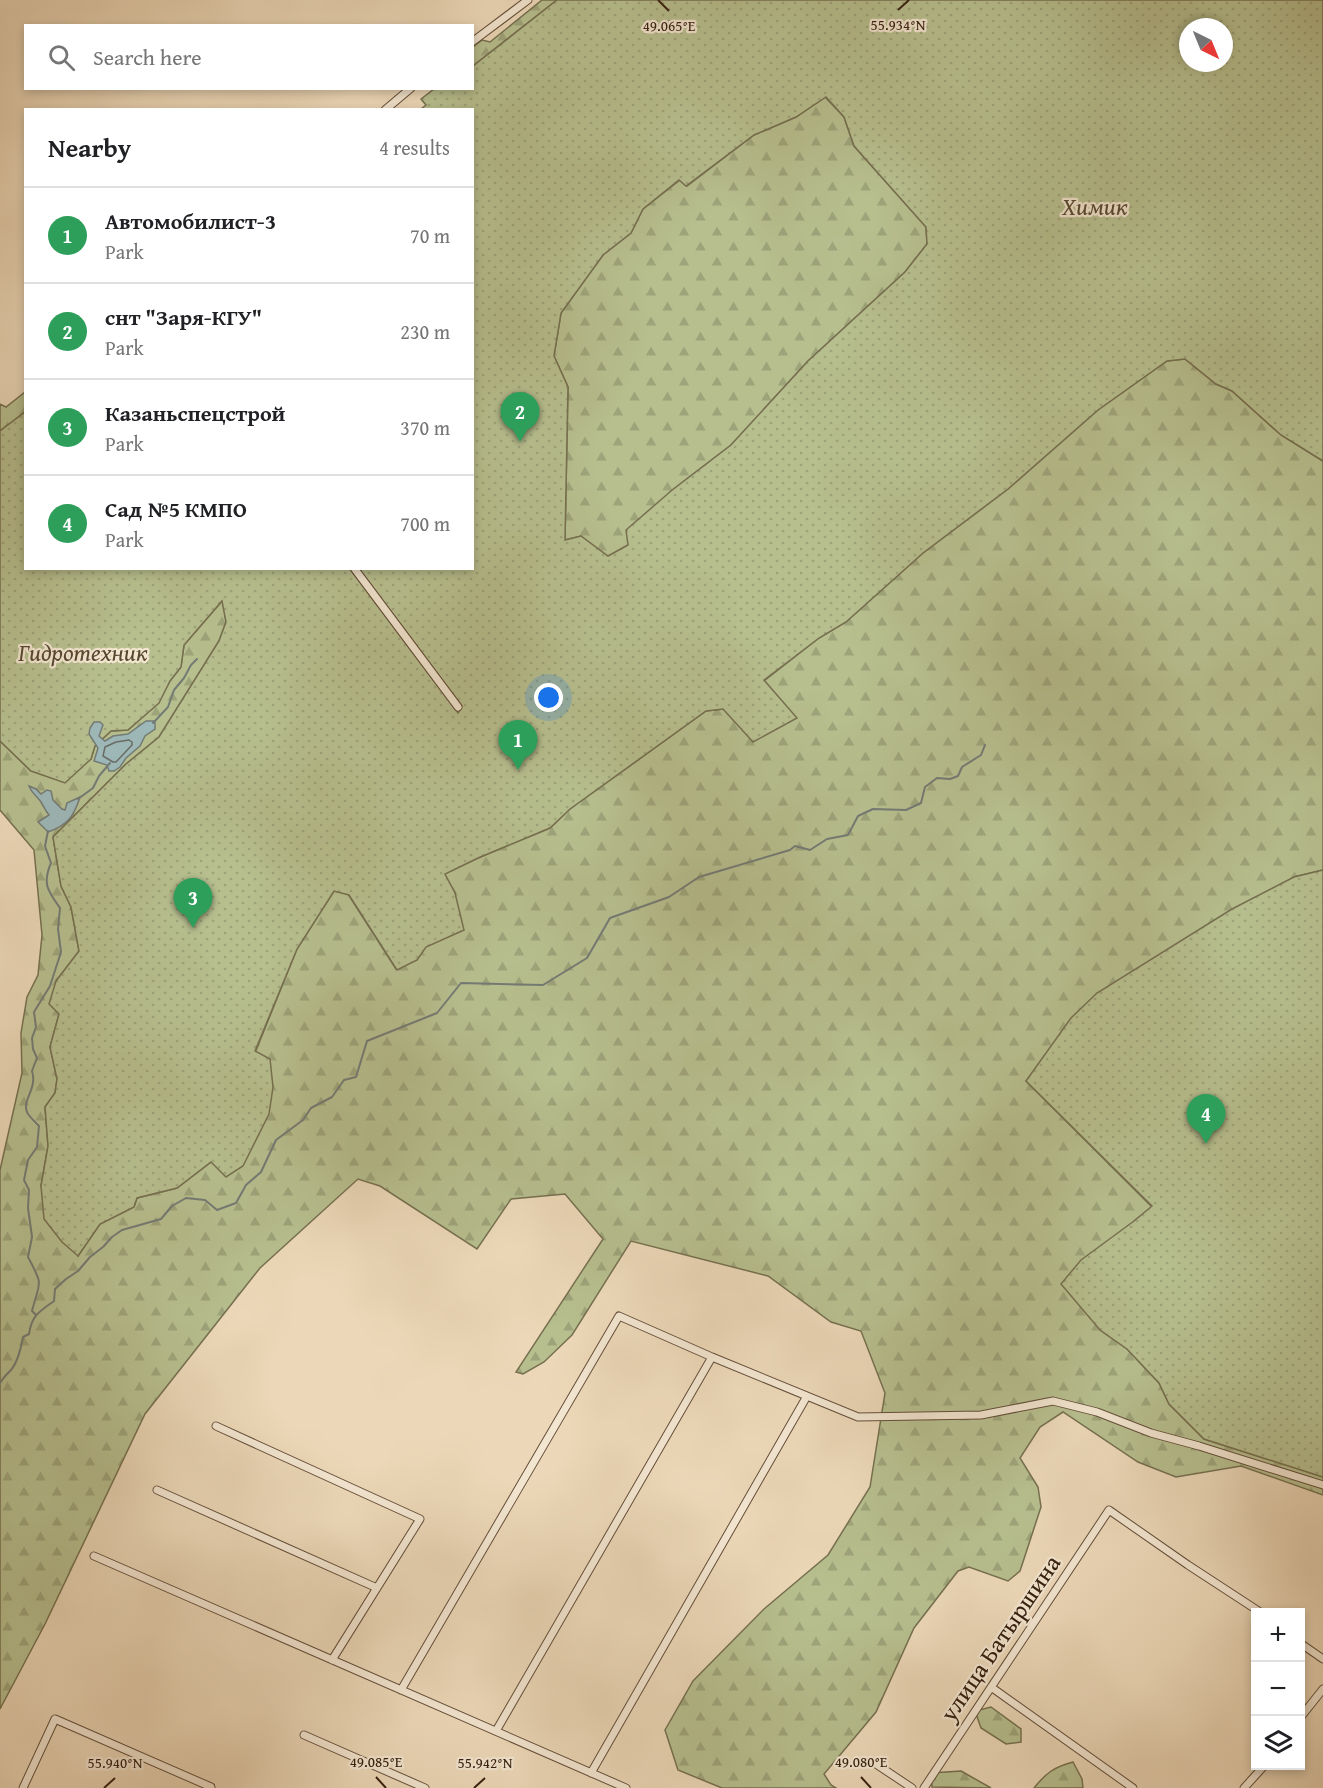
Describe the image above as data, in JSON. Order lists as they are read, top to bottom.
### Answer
{
  "streets": {
    "street": ["улица Батыршина"]
  },
  "parks": ["Химик", "Гидротехник"],
  "north": "bottom right",
  "page": {
    "search": "Search here",
    "heading": ["Nearby", "4 results"],
    "list": [
      {
        "mark": "1",
        "name": "Автомобилист-3",
        "note": "Park",
        "value": "70 m"
      },
      {
        "mark": "2",
        "name": "снт \"Заря-КГУ\"",
        "note": "Park",
        "value": "230 m"
      },
      {
        "mark": "3",
        "name": "Казаньспецстрой",
        "note": "Park",
        "value": "370 m"
      },
      {
        "mark": "4",
        "name": "Сад №5 КМПО",
        "note": "Park",
        "value": "700 m"
      }
    ],
    "pins": [
      "2",
      "1",
      "3",
      "4"
    ],
    "map_buttons": ["+", "−"]
  },
  "coordinates": [
    "55.934°N",
    "49.065°E",
    "49.085°E",
    "49.080°E",
    "55.940°N",
    "55.942°N"
  ]
}
